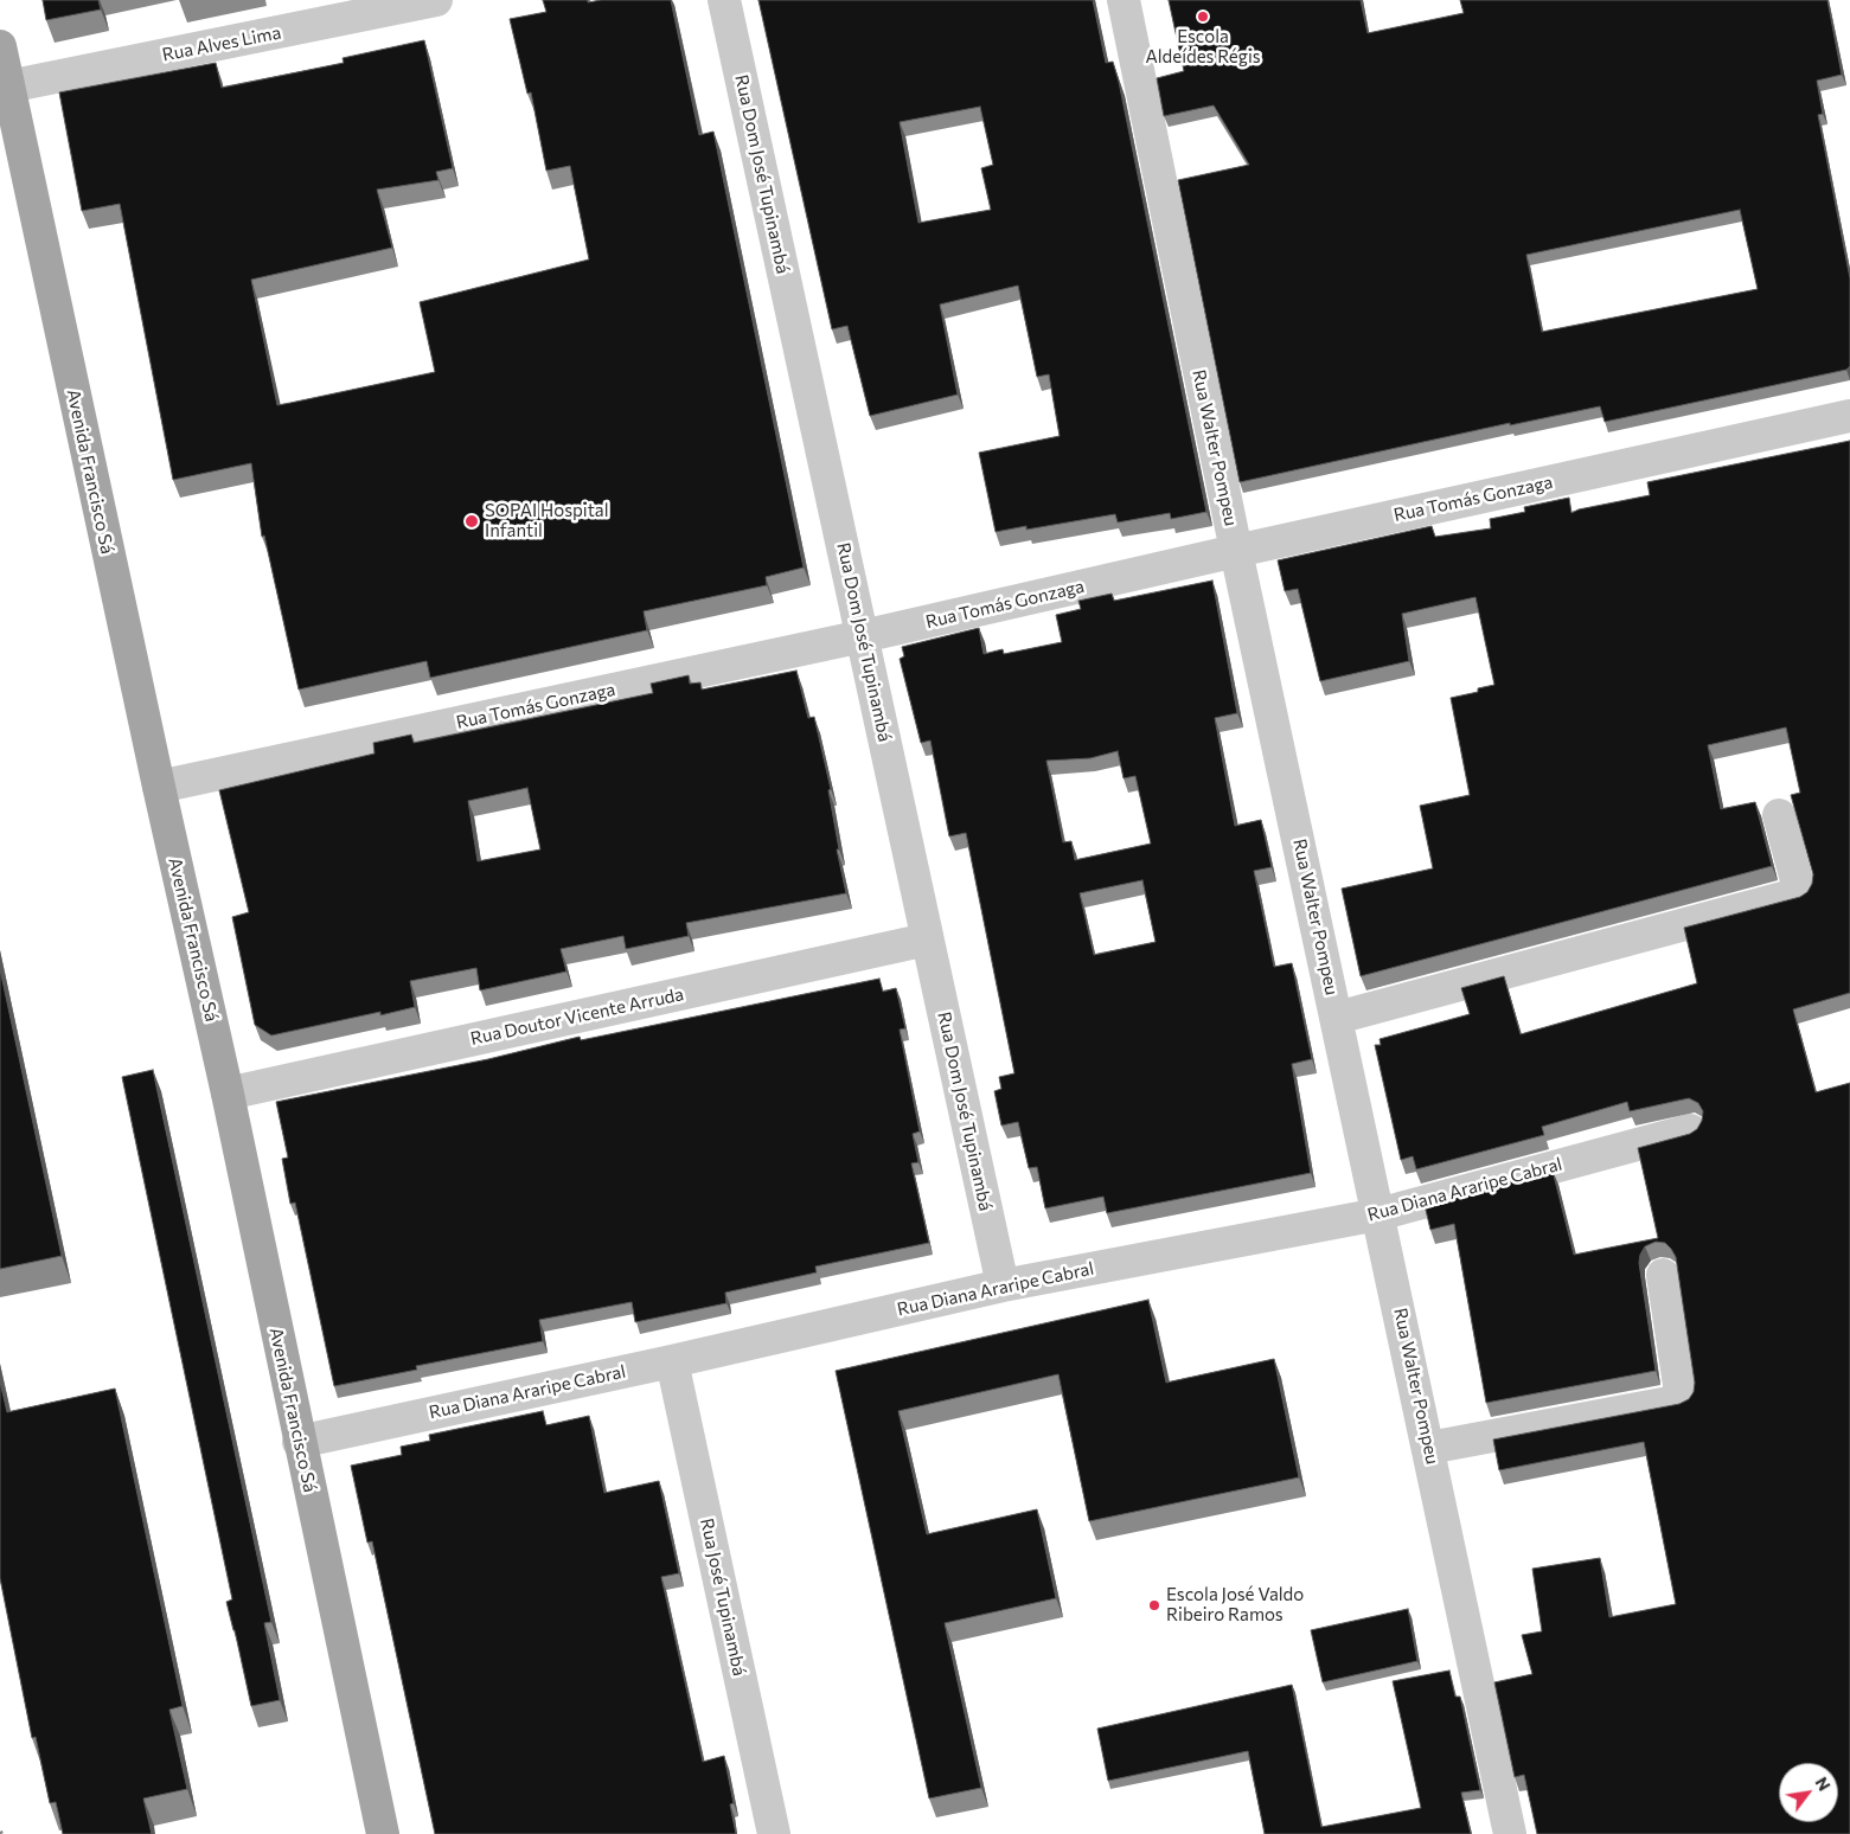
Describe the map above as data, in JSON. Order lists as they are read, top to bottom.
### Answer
{
  "streets": {
    "main road": ["Avenida Francisco Sá"],
    "street": [
      "Rua Alves Lima",
      "Rua Dom José Tupinambá",
      "Rua Walter Pompeu",
      "Rua Tomás Gonzaga",
      "Rua Doutor Vicente Arruda",
      "Rua Diana Araripe Cabral",
      "Rua José Tupinambá"
    ]
  },
  "crossings": [
    ["Rua Alves Lima", "Avenida Francisco Sá"],
    ["Rua Dom José Tupinambá", "Rua Tomás Gonzaga"],
    ["Rua Dom José Tupinambá", "Rua Doutor Vicente Arruda"],
    ["Rua Dom José Tupinambá", "Rua Diana Araripe Cabral"],
    ["Rua Walter Pompeu", "Rua Tomás Gonzaga"],
    ["Rua Walter Pompeu", "Rua Diana Araripe Cabral"],
    ["Avenida Francisco Sá", "Rua Tomás Gonzaga"],
    ["Avenida Francisco Sá", "Rua Doutor Vicente Arruda"],
    ["Avenida Francisco Sá", "Rua Diana Araripe Cabral"],
    ["Rua Diana Araripe Cabral", "Rua José Tupinambá"]
  ],
  "places": ["Escola Aldeídes Régis", "SOPAI Hospital Infantil", "Escola José Valdo Ribeiro Ramos"],
  "north": "top right"
}
